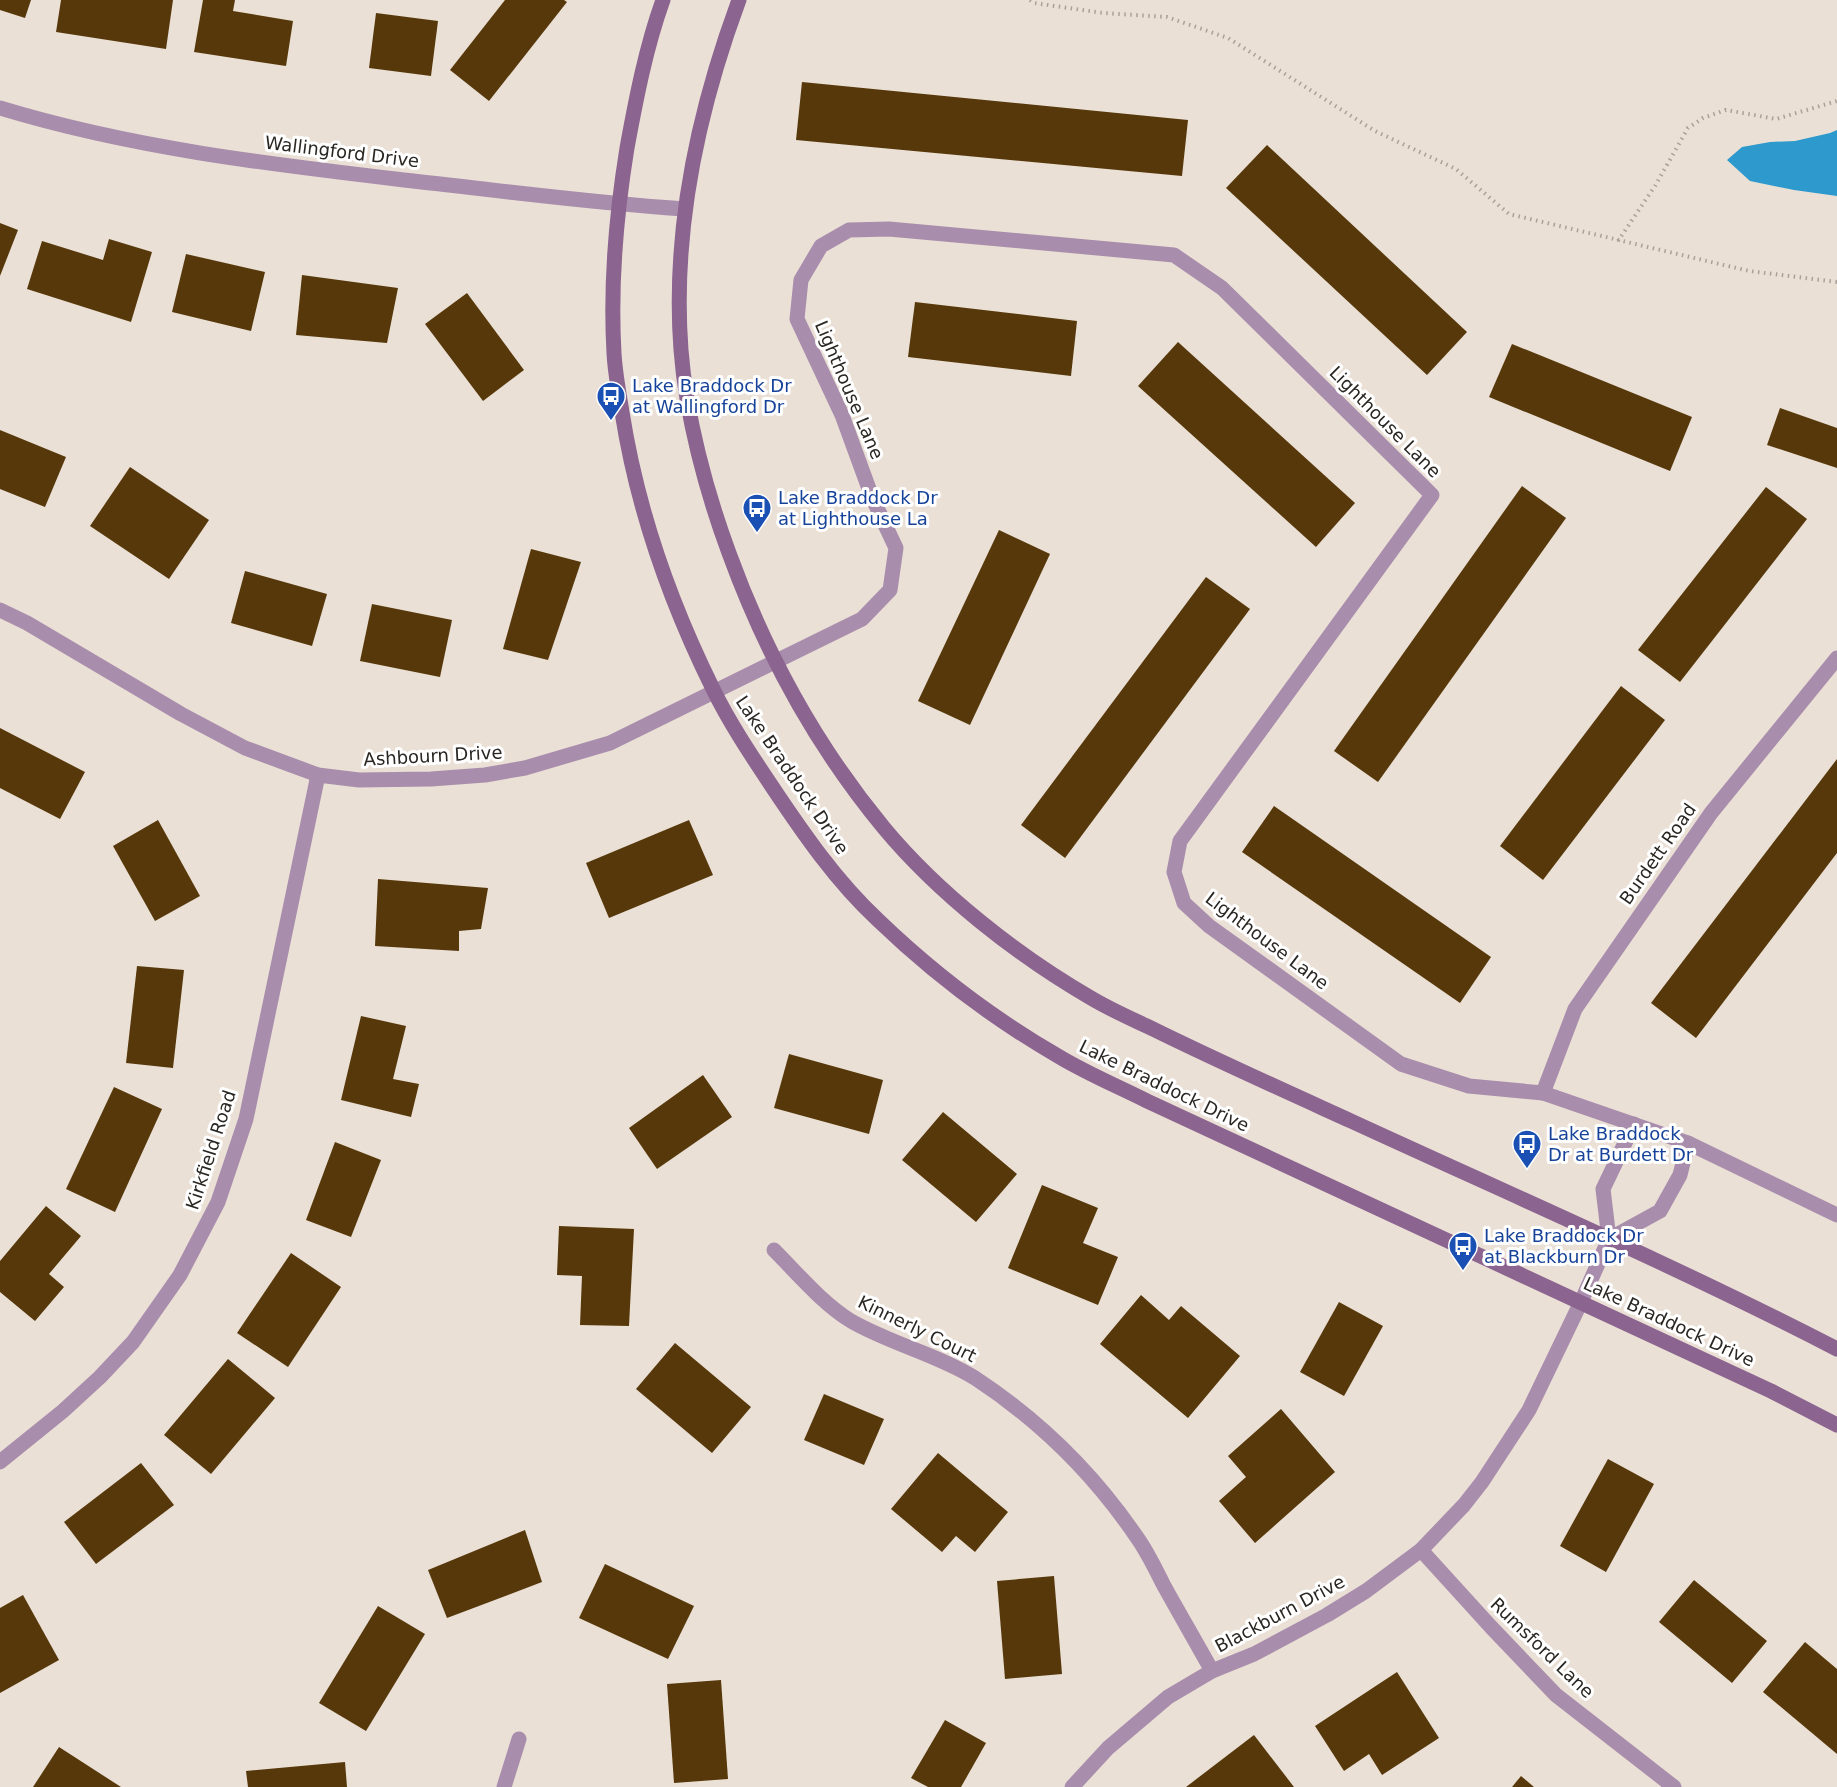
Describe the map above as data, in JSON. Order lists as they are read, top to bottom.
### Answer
{
  "streets": {
    "street": [
      "Wallingford Drive",
      "Lighthouse Lane",
      "Ashbourn Drive",
      "Lake Braddock Drive",
      "Burdett Road",
      "Kirkfield Road",
      "Kinnerly Court",
      "Blackburn Drive",
      "Rumsford Lane"
    ]
  },
  "crossings": [
    ["Wallingford Drive", "Lake Braddock Drive"],
    ["Lighthouse Lane", "Ashbourn Drive"],
    ["Lighthouse Lane", "Lake Braddock Drive"],
    ["Lighthouse Lane", "Burdett Road"],
    ["Ashbourn Drive", "Lake Braddock Drive"],
    ["Ashbourn Drive", "Kirkfield Road"],
    ["Lake Braddock Drive", "Blackburn Drive"],
    ["Kinnerly Court", "Blackburn Drive"],
    ["Blackburn Drive", "Rumsford Lane"]
  ],
  "places": {
    "bus stop": [
      "Lake Braddock Dr at Wallingford Dr",
      "Lake Braddock Dr at Lighthouse La",
      "Lake Braddock Dr at Burdett Dr",
      "Lake Braddock Dr at Blackburn Dr"
    ]
  }
}
